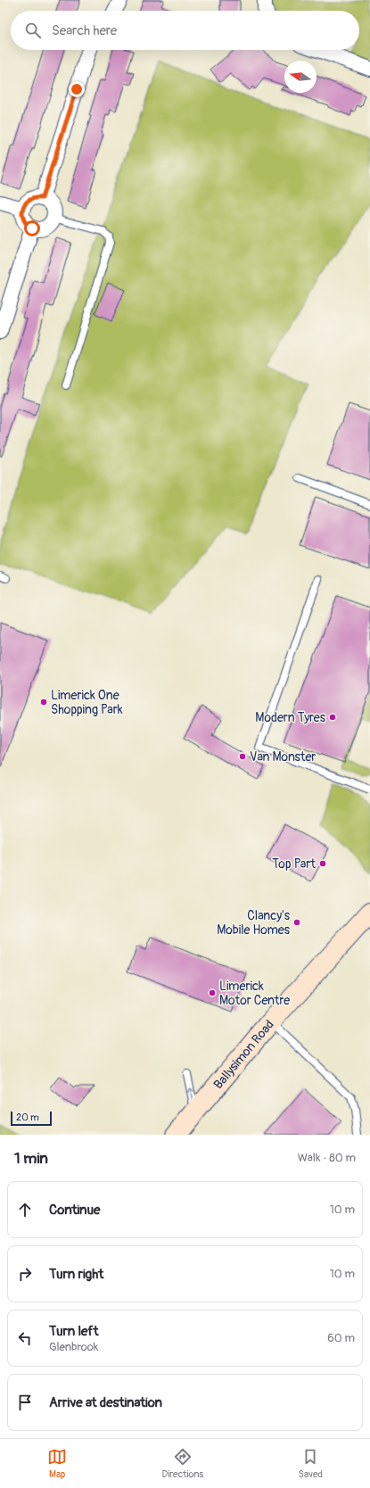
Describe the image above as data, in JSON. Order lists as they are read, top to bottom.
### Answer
{
  "streets": {
    "main road": ["Ballysimon Road"]
  },
  "places": [
    "Limerick One Shopping Park",
    "Modern Tyres",
    "Van Monster",
    "Top Part",
    "Clancy's Mobile Homes",
    "Limerick Motor Centre"
  ],
  "scale_bar": "20 m",
  "north": "left",
  "page": {
    "search": "Search here",
    "scale": "20 m",
    "heading": ["1 min", "Walk · 80 m"],
    "list": [
      ["Continue", "10 m"],
      ["Turn right", "10 m"],
      ["Turn left", "Glenbrook", "60 m"],
      "Arrive at destination"
    ],
    "nav": ["Map", "Directions", "Saved"]
  }
}
